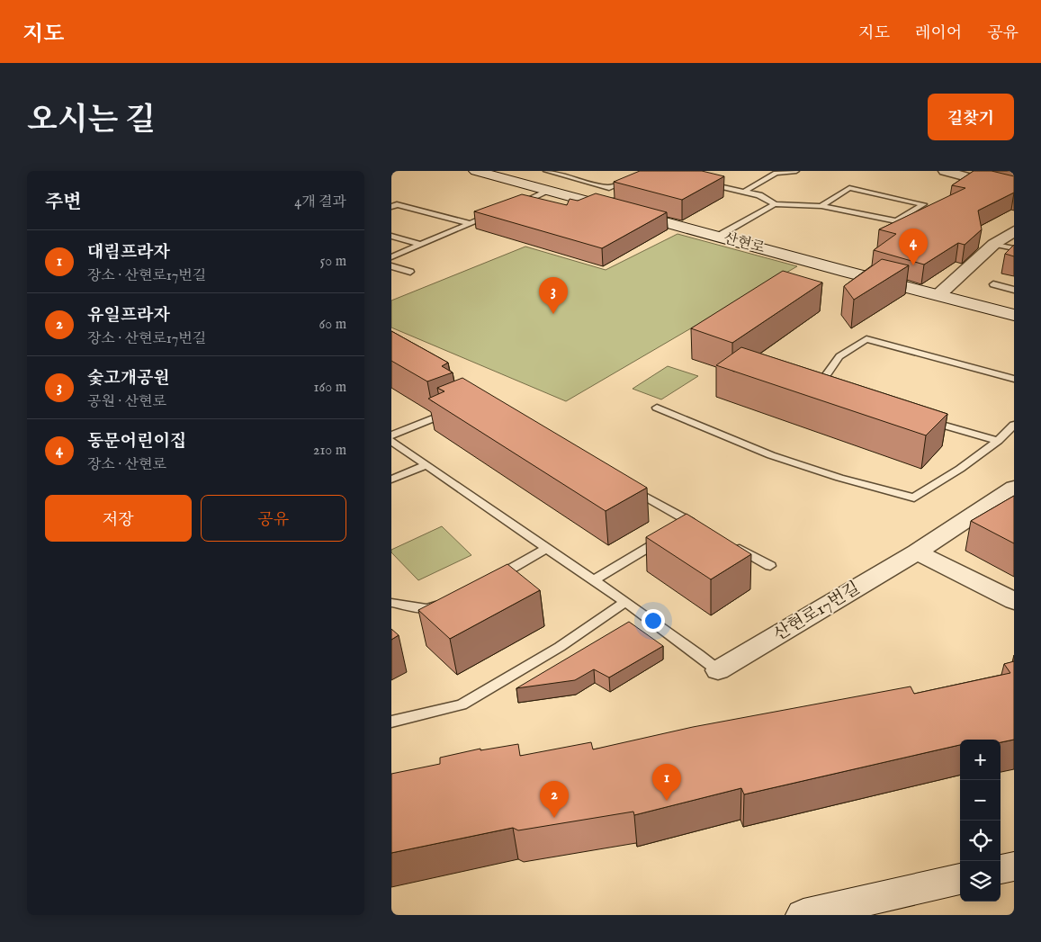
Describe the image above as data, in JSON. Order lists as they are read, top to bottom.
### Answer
{
  "streets": {
    "main road": ["산현로"],
    "street": ["산현로17번길"]
  },
  "page": {
    "header": "지도",
    "nav": ["지도", "레이어", "공유"],
    "title": "오시는 길",
    "buttons": [
      "길찾기",
      ["저장", "공유"]
    ],
    "heading": ["주변", "4개 결과"],
    "pins": [
      "4",
      "3",
      "1",
      "2"
    ],
    "list": [
      {
        "mark": "1",
        "name": "대림프라자",
        "note": "장소 · 산현로17번길",
        "value": "50 m"
      },
      {
        "mark": "2",
        "name": "유일프라자",
        "note": "장소 · 산현로17번길",
        "value": "60 m"
      },
      {
        "mark": "3",
        "name": "숯고개공원",
        "note": "공원 · 산현로",
        "value": "160 m"
      },
      {
        "mark": "4",
        "name": "동문어린이집",
        "note": "장소 · 산현로",
        "value": "210 m"
      }
    ],
    "map_buttons": ["+", "−"]
  }
}
